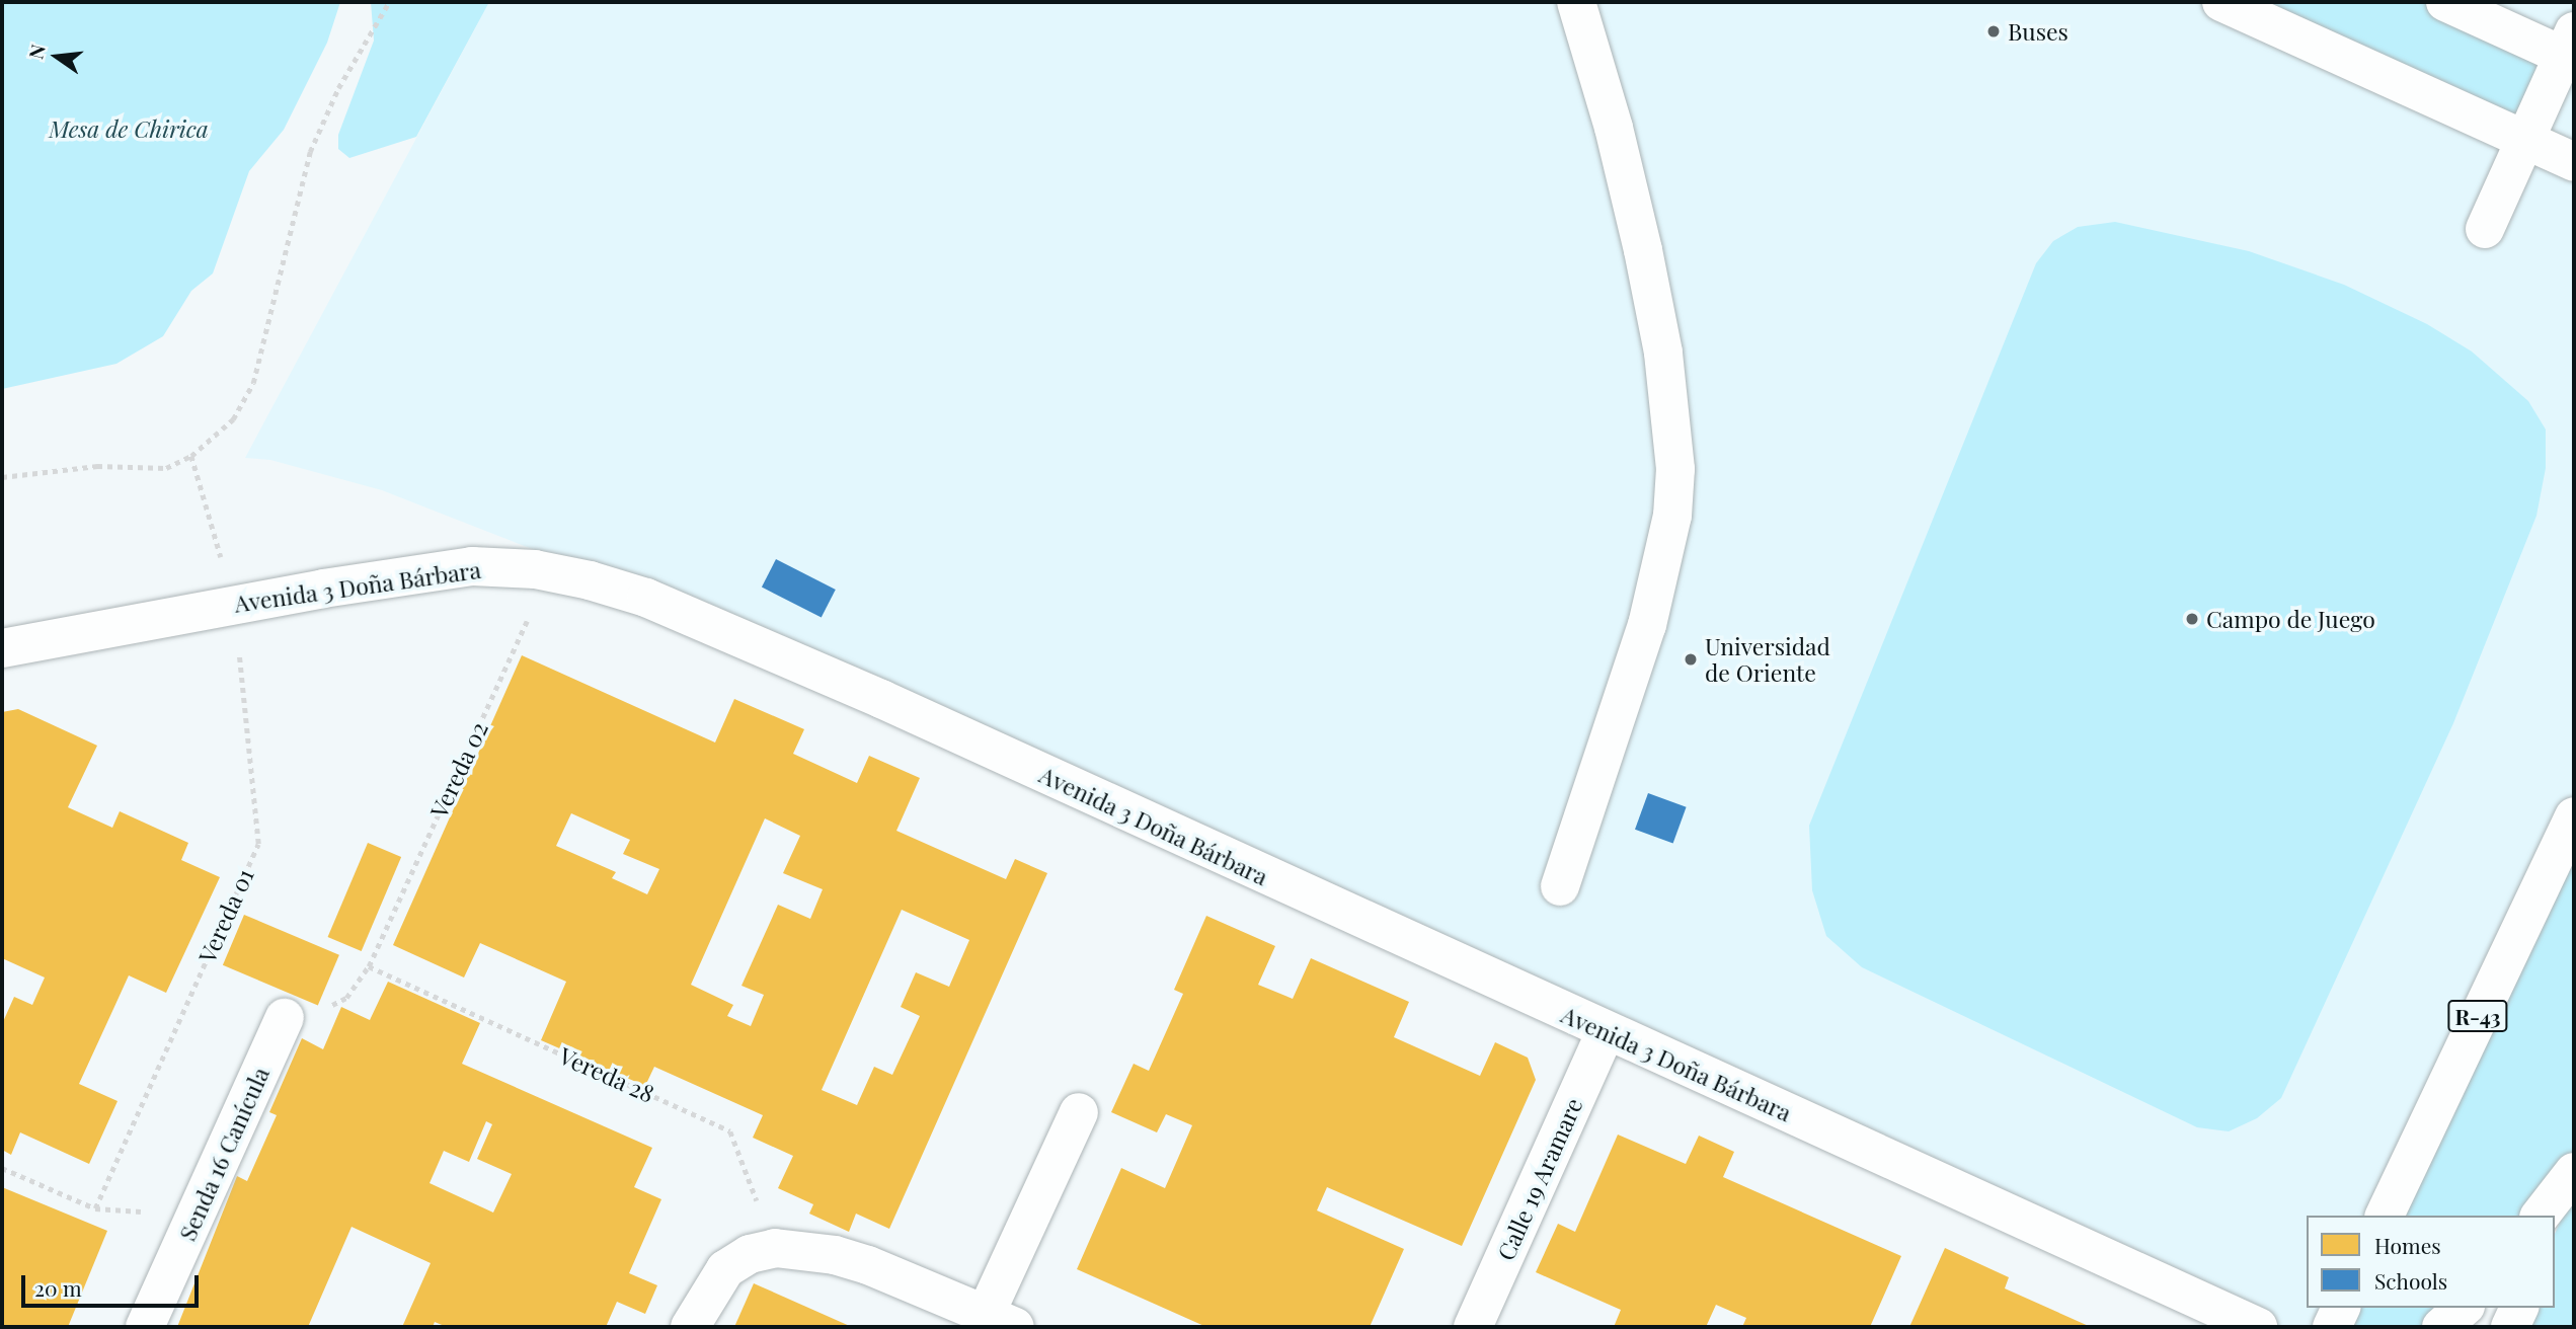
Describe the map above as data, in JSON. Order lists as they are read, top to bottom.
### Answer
{
  "streets": {
    "street": [
      "Avenida 3 Doña Bárbara",
      "R-43",
      "Senda 16 Canícula",
      "Calle 19 Aramare"
    ],
    "path": ["Vereda 02", "Vereda 01", "Vereda 28"]
  },
  "crossings": [
    ["Avenida 3 Doña Bárbara", "Vereda 02"],
    ["Avenida 3 Doña Bárbara", "Vereda 01"],
    ["Avenida 3 Doña Bárbara", "Calle 19 Aramare"],
    ["Vereda 02", "Vereda 28"]
  ],
  "parks": ["Mesa de Chirica"],
  "places": ["Buses", "Campo de Juego", "Universidad de Oriente"],
  "legend": ["Homes", "Schools"],
  "scale_bar": "20 m",
  "north": "left"
}
